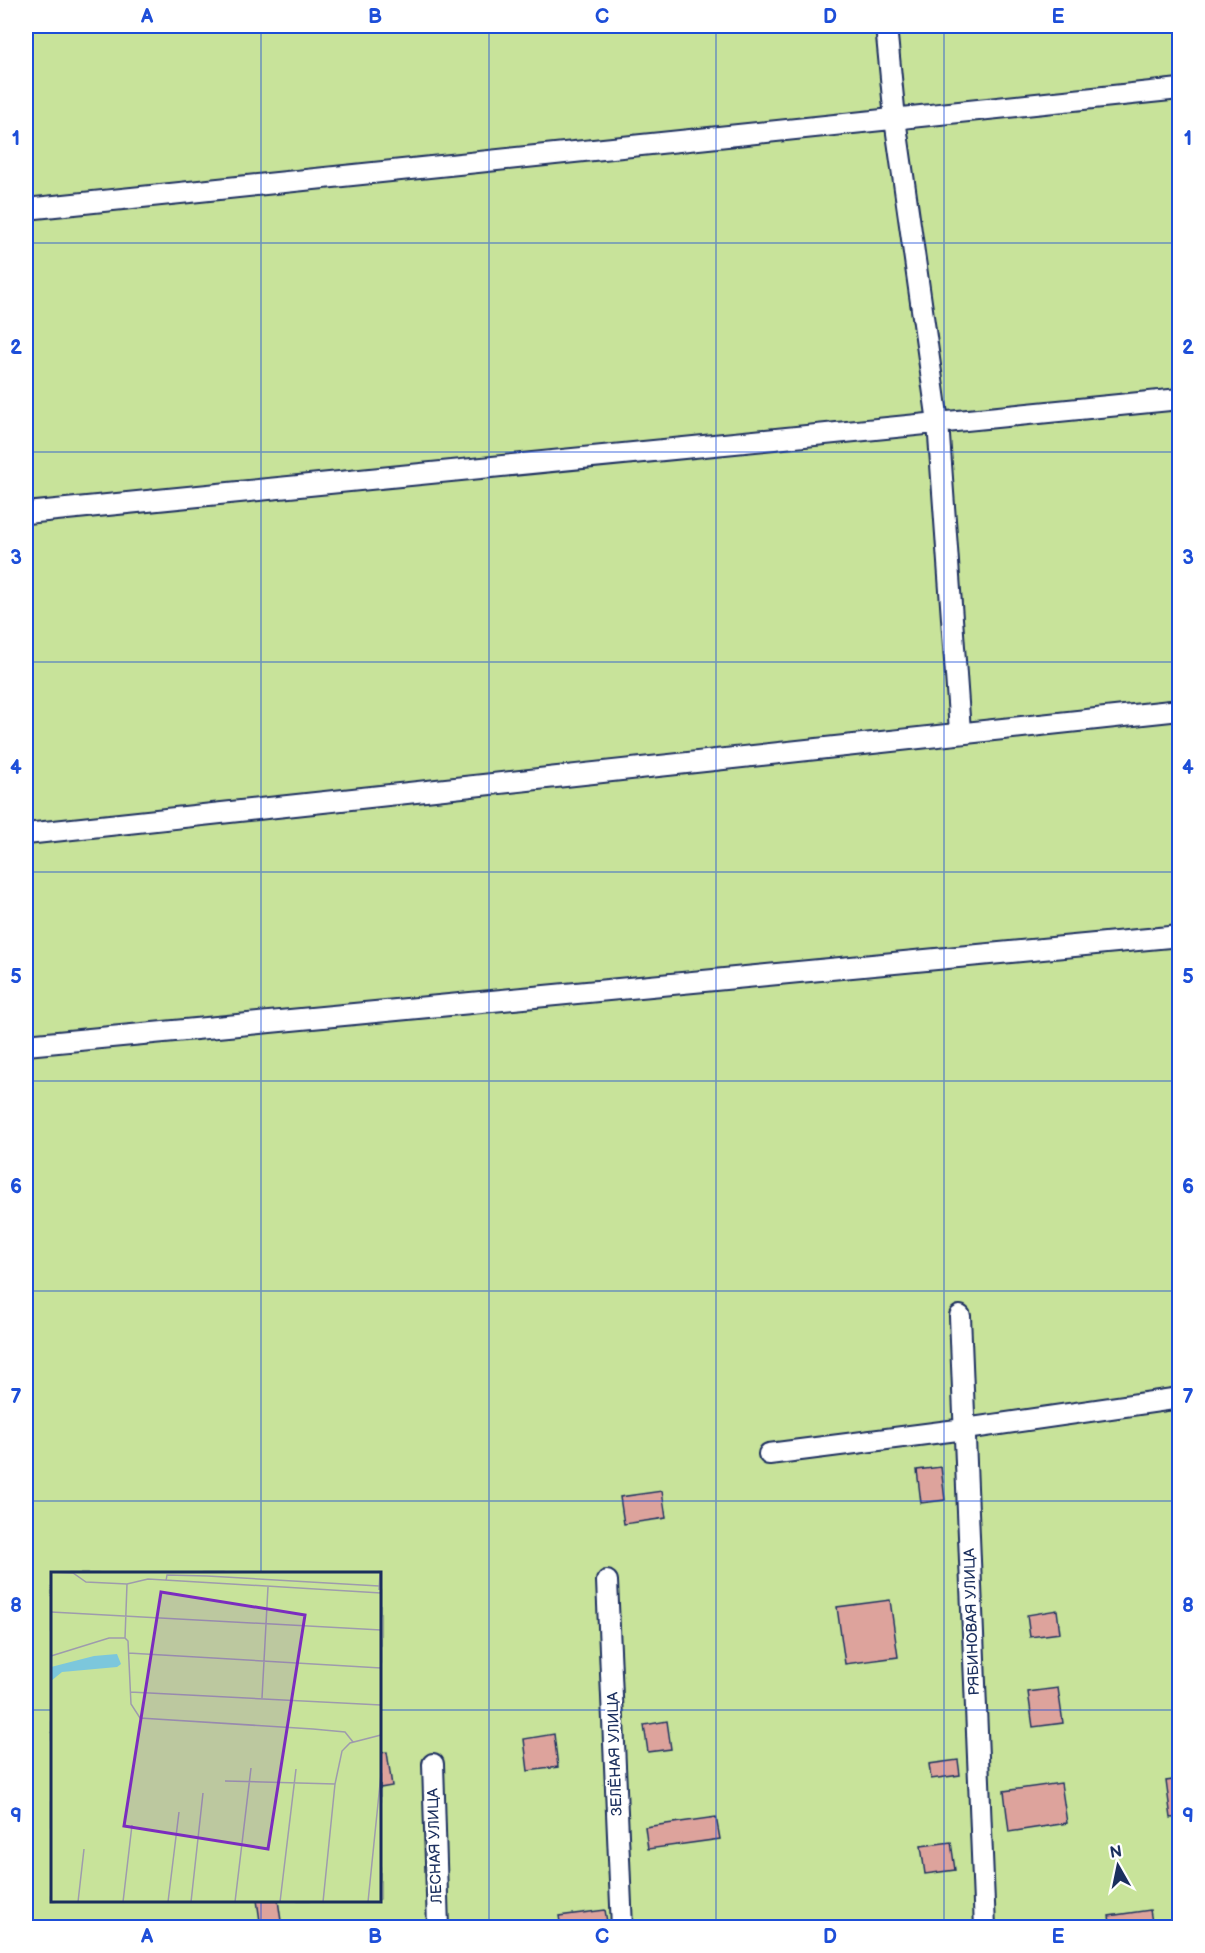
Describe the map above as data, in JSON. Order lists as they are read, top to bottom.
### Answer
{
  "streets": {
    "lane": ["РЯБИНОВАЯ УЛИЦА", "ЗЕЛЁНАЯ УЛИЦА", "ЛЕСНАЯ УЛИЦА"]
  },
  "north": "top",
  "grid": {
    "columns": [
      "A",
      "B",
      "C",
      "D",
      "E"
    ],
    "rows": [
      "1",
      "2",
      "3",
      "4",
      "5",
      "6",
      "7",
      "8",
      "9"
    ]
  }
}
